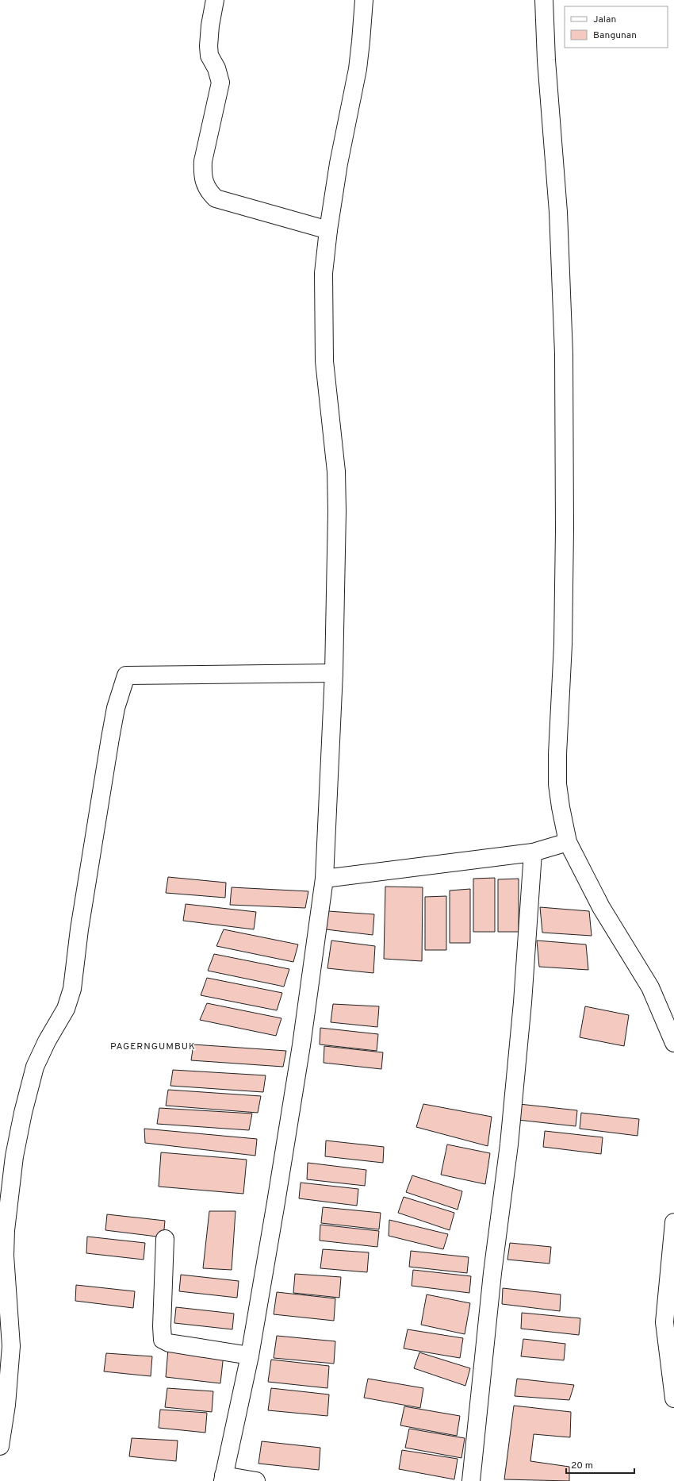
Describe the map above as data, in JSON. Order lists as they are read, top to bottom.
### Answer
{
  "districts": ["PAGERNGUMBUK"],
  "legend": ["Jalan", "Bangunan"],
  "scale_bar": "20 m"
}
